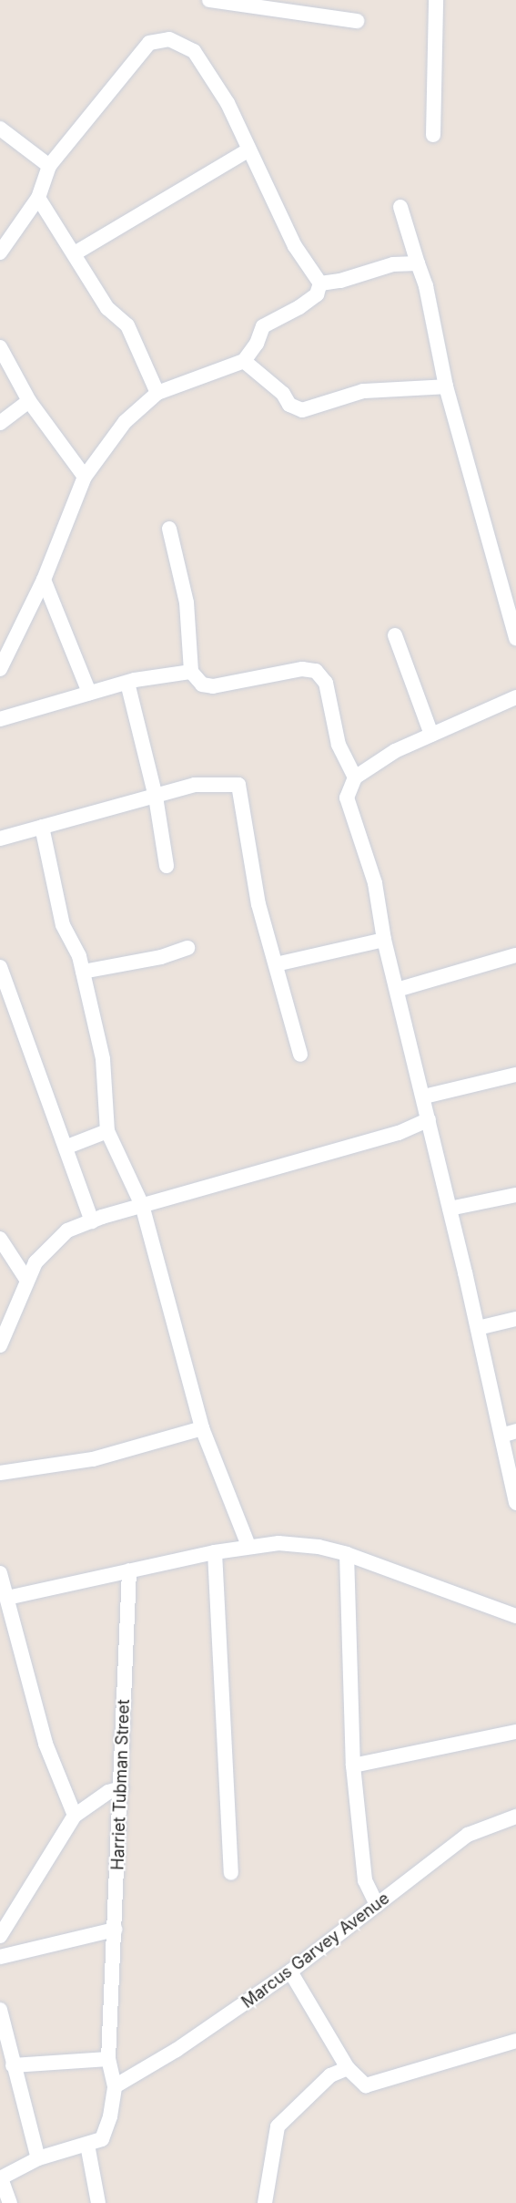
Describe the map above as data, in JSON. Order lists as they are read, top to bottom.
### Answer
{
  "streets": {
    "street": ["Harriet Tubman Street", "Marcus Garvey Avenue"]
  },
  "crossings": [
    ["Harriet Tubman Street", "Marcus Garvey Avenue"]
  ]
}
